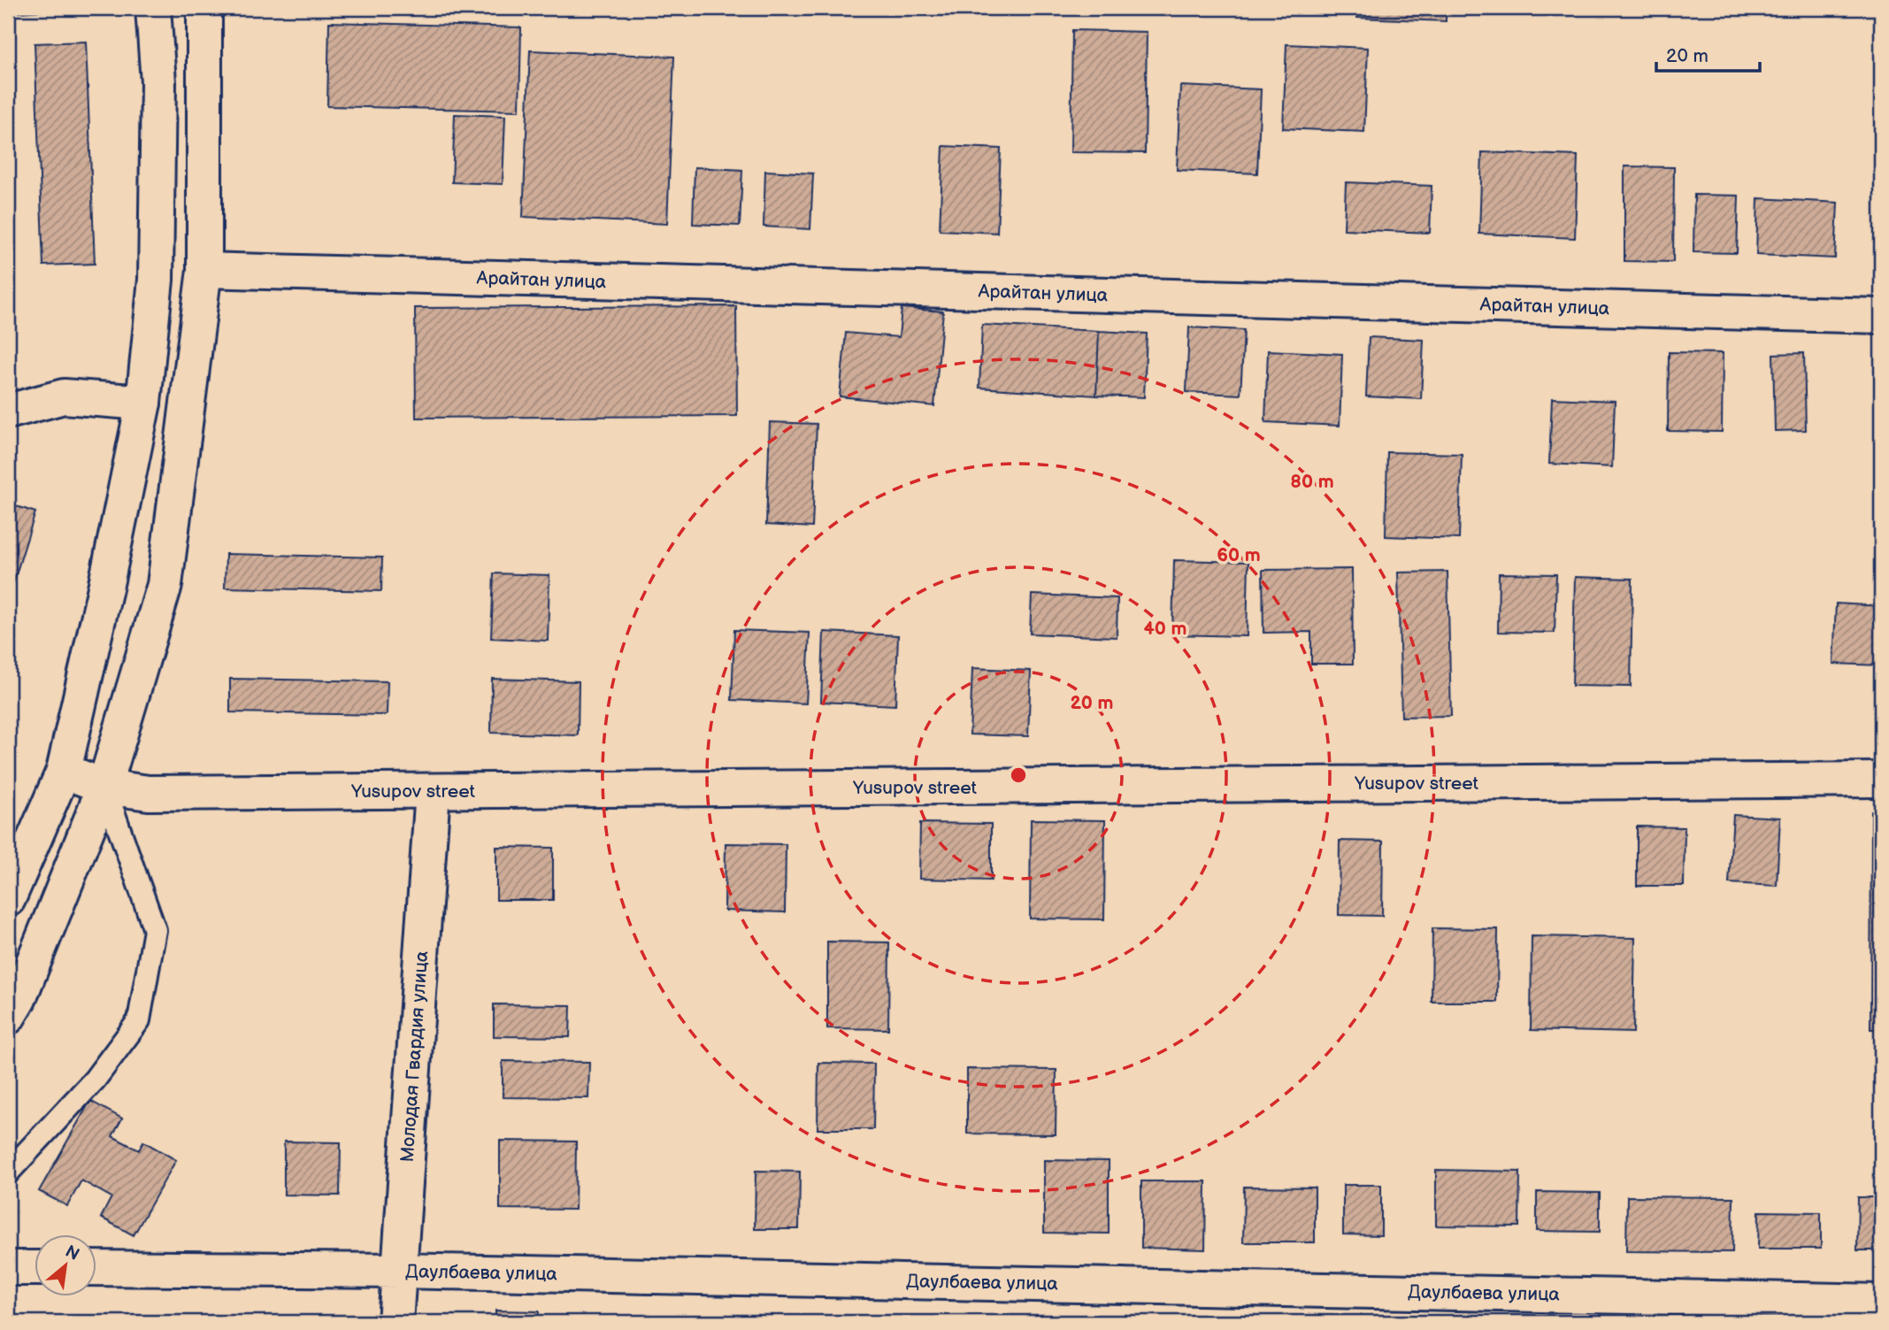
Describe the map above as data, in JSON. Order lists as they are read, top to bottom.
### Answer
{
  "streets": {
    "main road": [
      "Арайтан улица",
      "Yusupov street",
      "Молодая Гвардия улица",
      "Даулбаева улица"
    ]
  },
  "crossings": [
    ["Yusupov street", "Молодая Гвардия улица"],
    ["Молодая Гвардия улица", "Даулбаева улица"]
  ],
  "scale_bar": "20 m",
  "north": "top right",
  "rings": [
    "80 m",
    "60 m",
    "40 m",
    "20 m"
  ]
}
